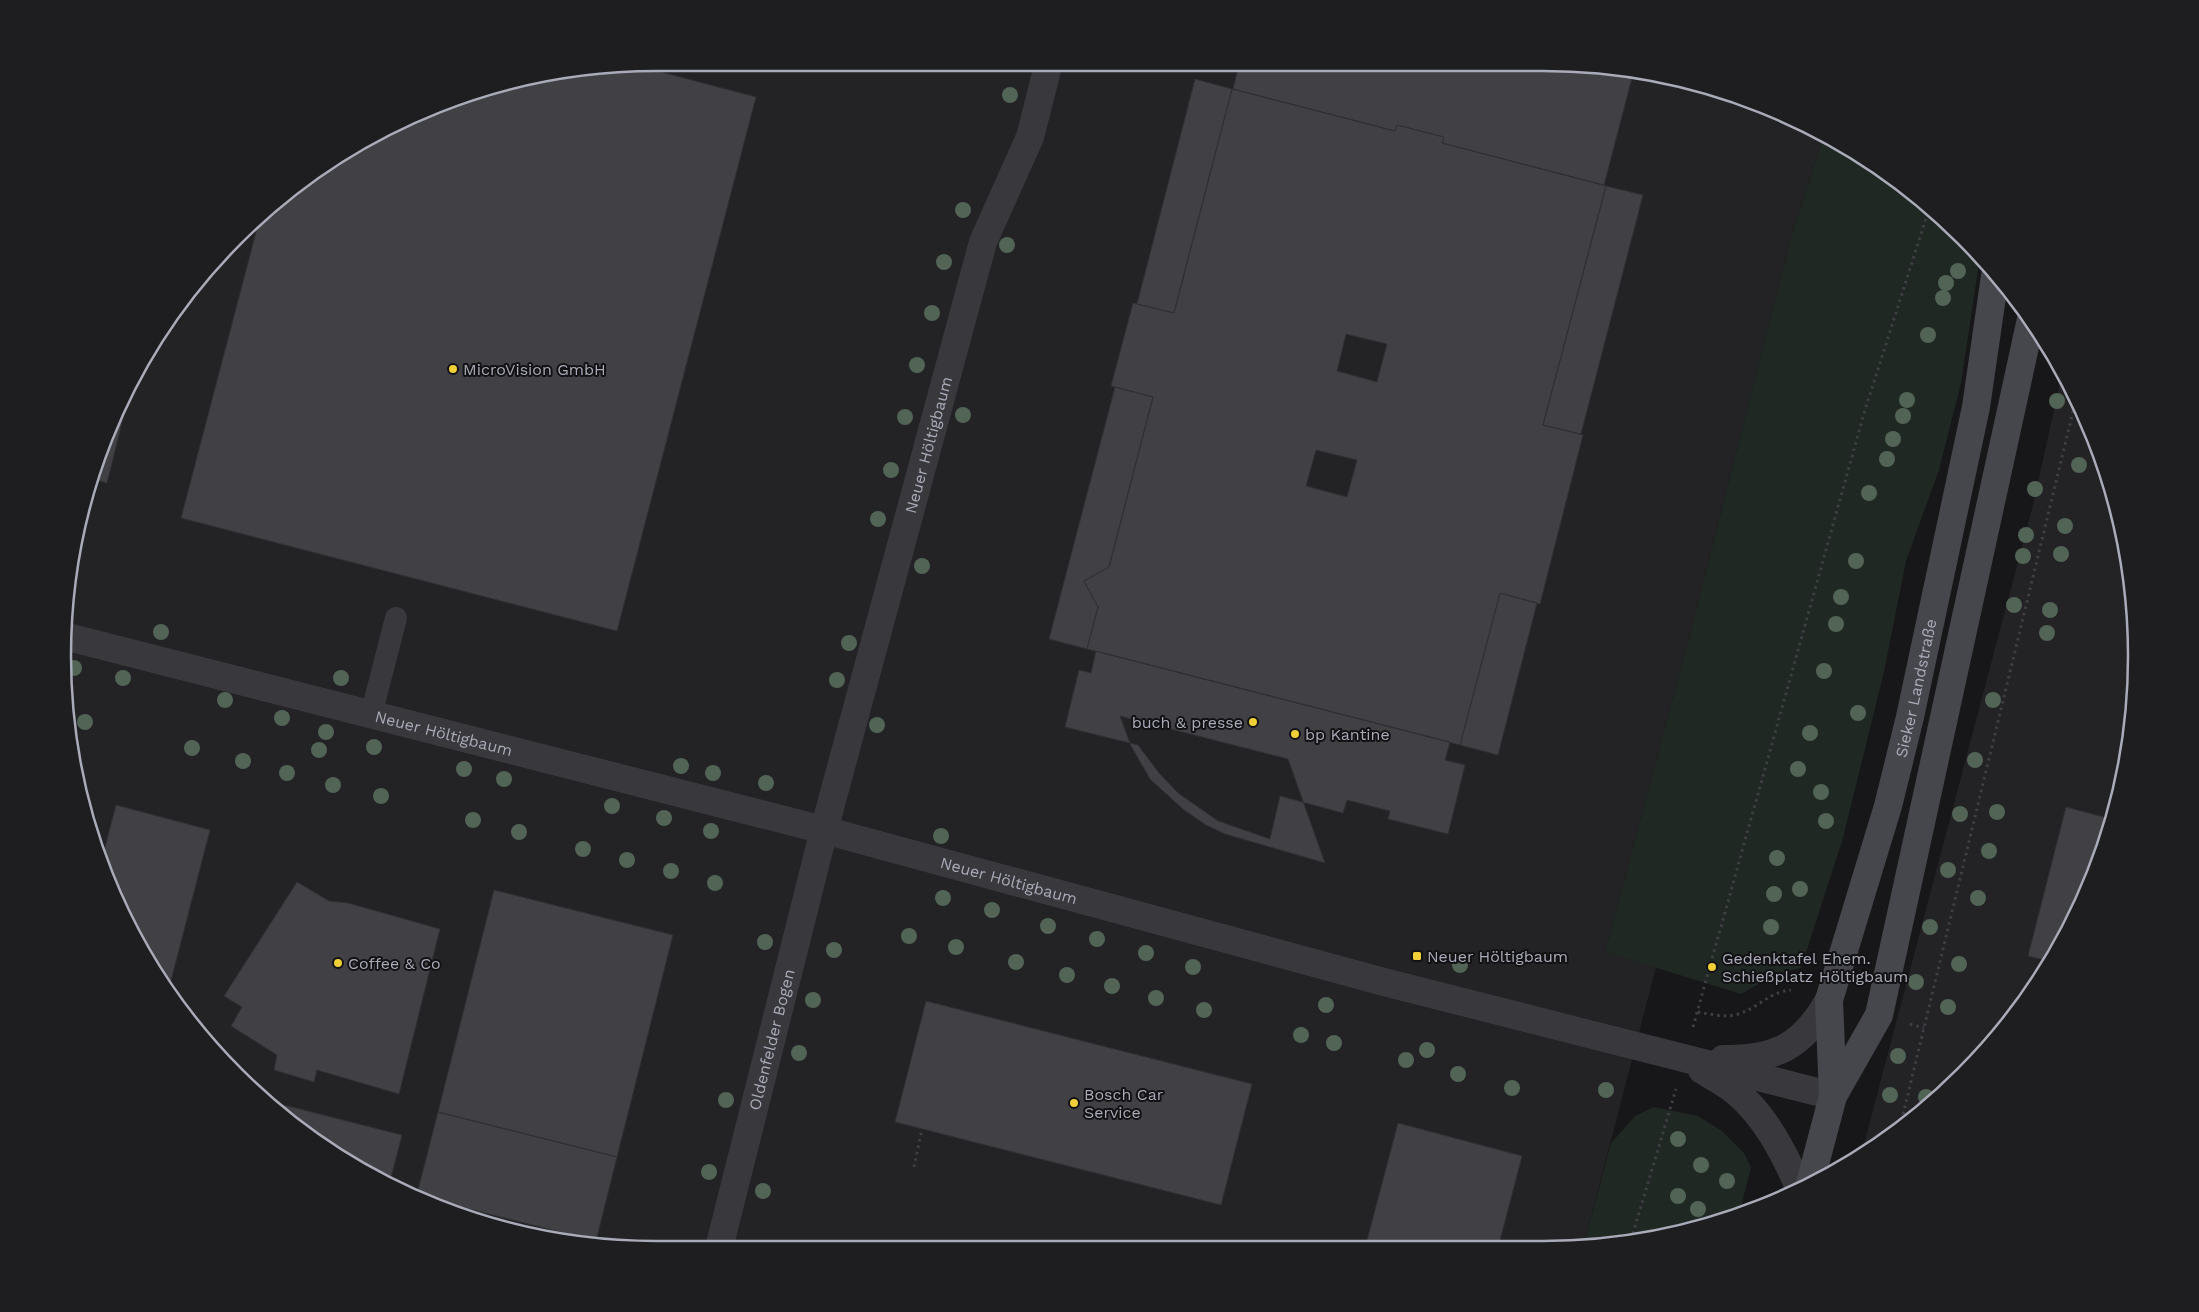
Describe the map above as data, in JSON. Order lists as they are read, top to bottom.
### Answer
{
  "streets": {
    "main road": ["Sieker Landstraße"],
    "street": ["Neuer Höltigbaum", "Oldenfelder Bogen"]
  },
  "crossings": [
    ["Neuer Höltigbaum", "Sieker Landstraße"],
    ["Neuer Höltigbaum", "Oldenfelder Bogen"]
  ],
  "places": {
    "other": [
      "MicroVision GmbH",
      "buch & presse",
      "bp Kantine",
      "Coffee & Co",
      "Gedenktafel Ehem. Schießplatz Höltigbaum",
      "Bosch Car Service"
    ],
    "transit": ["Neuer Höltigbaum"]
  }
}
